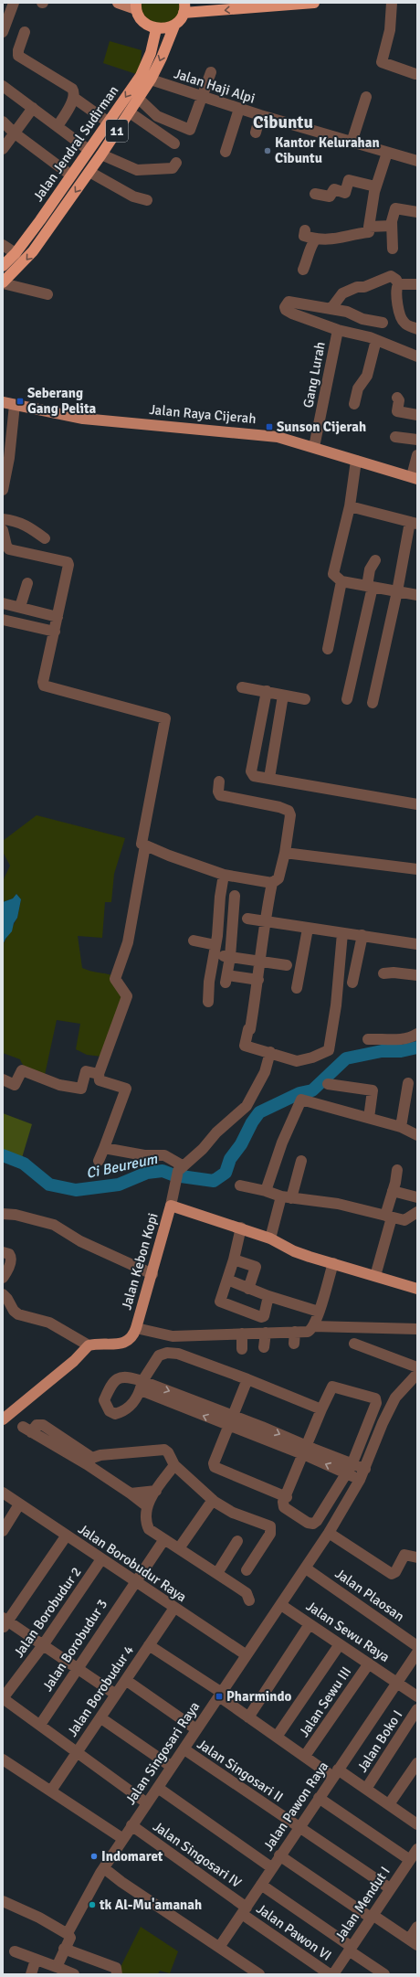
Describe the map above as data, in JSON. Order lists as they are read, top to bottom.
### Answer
{
  "streets": {
    "highway": ["11", "Jalan Jendral Sudirman"],
    "main road": ["Jalan Raya Cijerah", "Jalan Kebon Kopi"],
    "street": [
      "Jalan Haji Alpi",
      "Gang Lurah",
      "Jalan Borobudur Raya",
      "Jalan Plaosan",
      "Jalan Borobudur 2",
      "Jalan Sewu Raya",
      "Jalan Borobudur 3",
      "Jalan Borobudur 4",
      "Jalan Sewu III",
      "Jalan Boko I",
      "Jalan Singosari Raya",
      "Jalan Singosari II",
      "Jalan Pawon Raya",
      "Jalan Singosari IV",
      "Jalan Mendut I",
      "Jalan Pawon VI"
    ]
  },
  "crossings": [
    ["Jalan Haji Alpi", "Jalan Jendral Sudirman"],
    ["11", "Jalan Jendral Sudirman"],
    ["Gang Lurah", "Jalan Raya Cijerah"],
    ["Jalan Borobudur Raya", "Jalan Borobudur 2"],
    ["Jalan Borobudur Raya", "Jalan Borobudur 3"],
    ["Jalan Borobudur Raya", "Jalan Borobudur 4"],
    ["Jalan Borobudur Raya", "Jalan Singosari Raya"],
    ["Jalan Plaosan", "Jalan Singosari Raya"],
    ["Jalan Plaosan", "Jalan Pawon Raya"],
    ["Jalan Sewu Raya", "Jalan Sewu III"],
    ["Jalan Sewu Raya", "Jalan Singosari Raya"],
    ["Jalan Sewu Raya", "Jalan Pawon Raya"],
    ["Jalan Singosari Raya", "Jalan Singosari II"],
    ["Jalan Singosari Raya", "Jalan Singosari IV"],
    ["Jalan Singosari II", "Jalan Pawon Raya"],
    ["Jalan Singosari II", "Jalan Mendut I"],
    ["Jalan Pawon Raya", "Jalan Singosari IV"],
    ["Jalan Pawon Raya", "Jalan Pawon VI"],
    ["Jalan Singosari IV", "Jalan Pawon VI"]
  ],
  "districts": ["Cibuntu"],
  "water": ["Ci Beureum"],
  "places": {
    "other": ["Kantor Kelurahan Cibuntu", "Indomaret", "tk Al-Mu'amanah"],
    "transit": ["Seberang Gang Pelita", "Sunson Cijerah", "Pharmindo"]
  }
}
